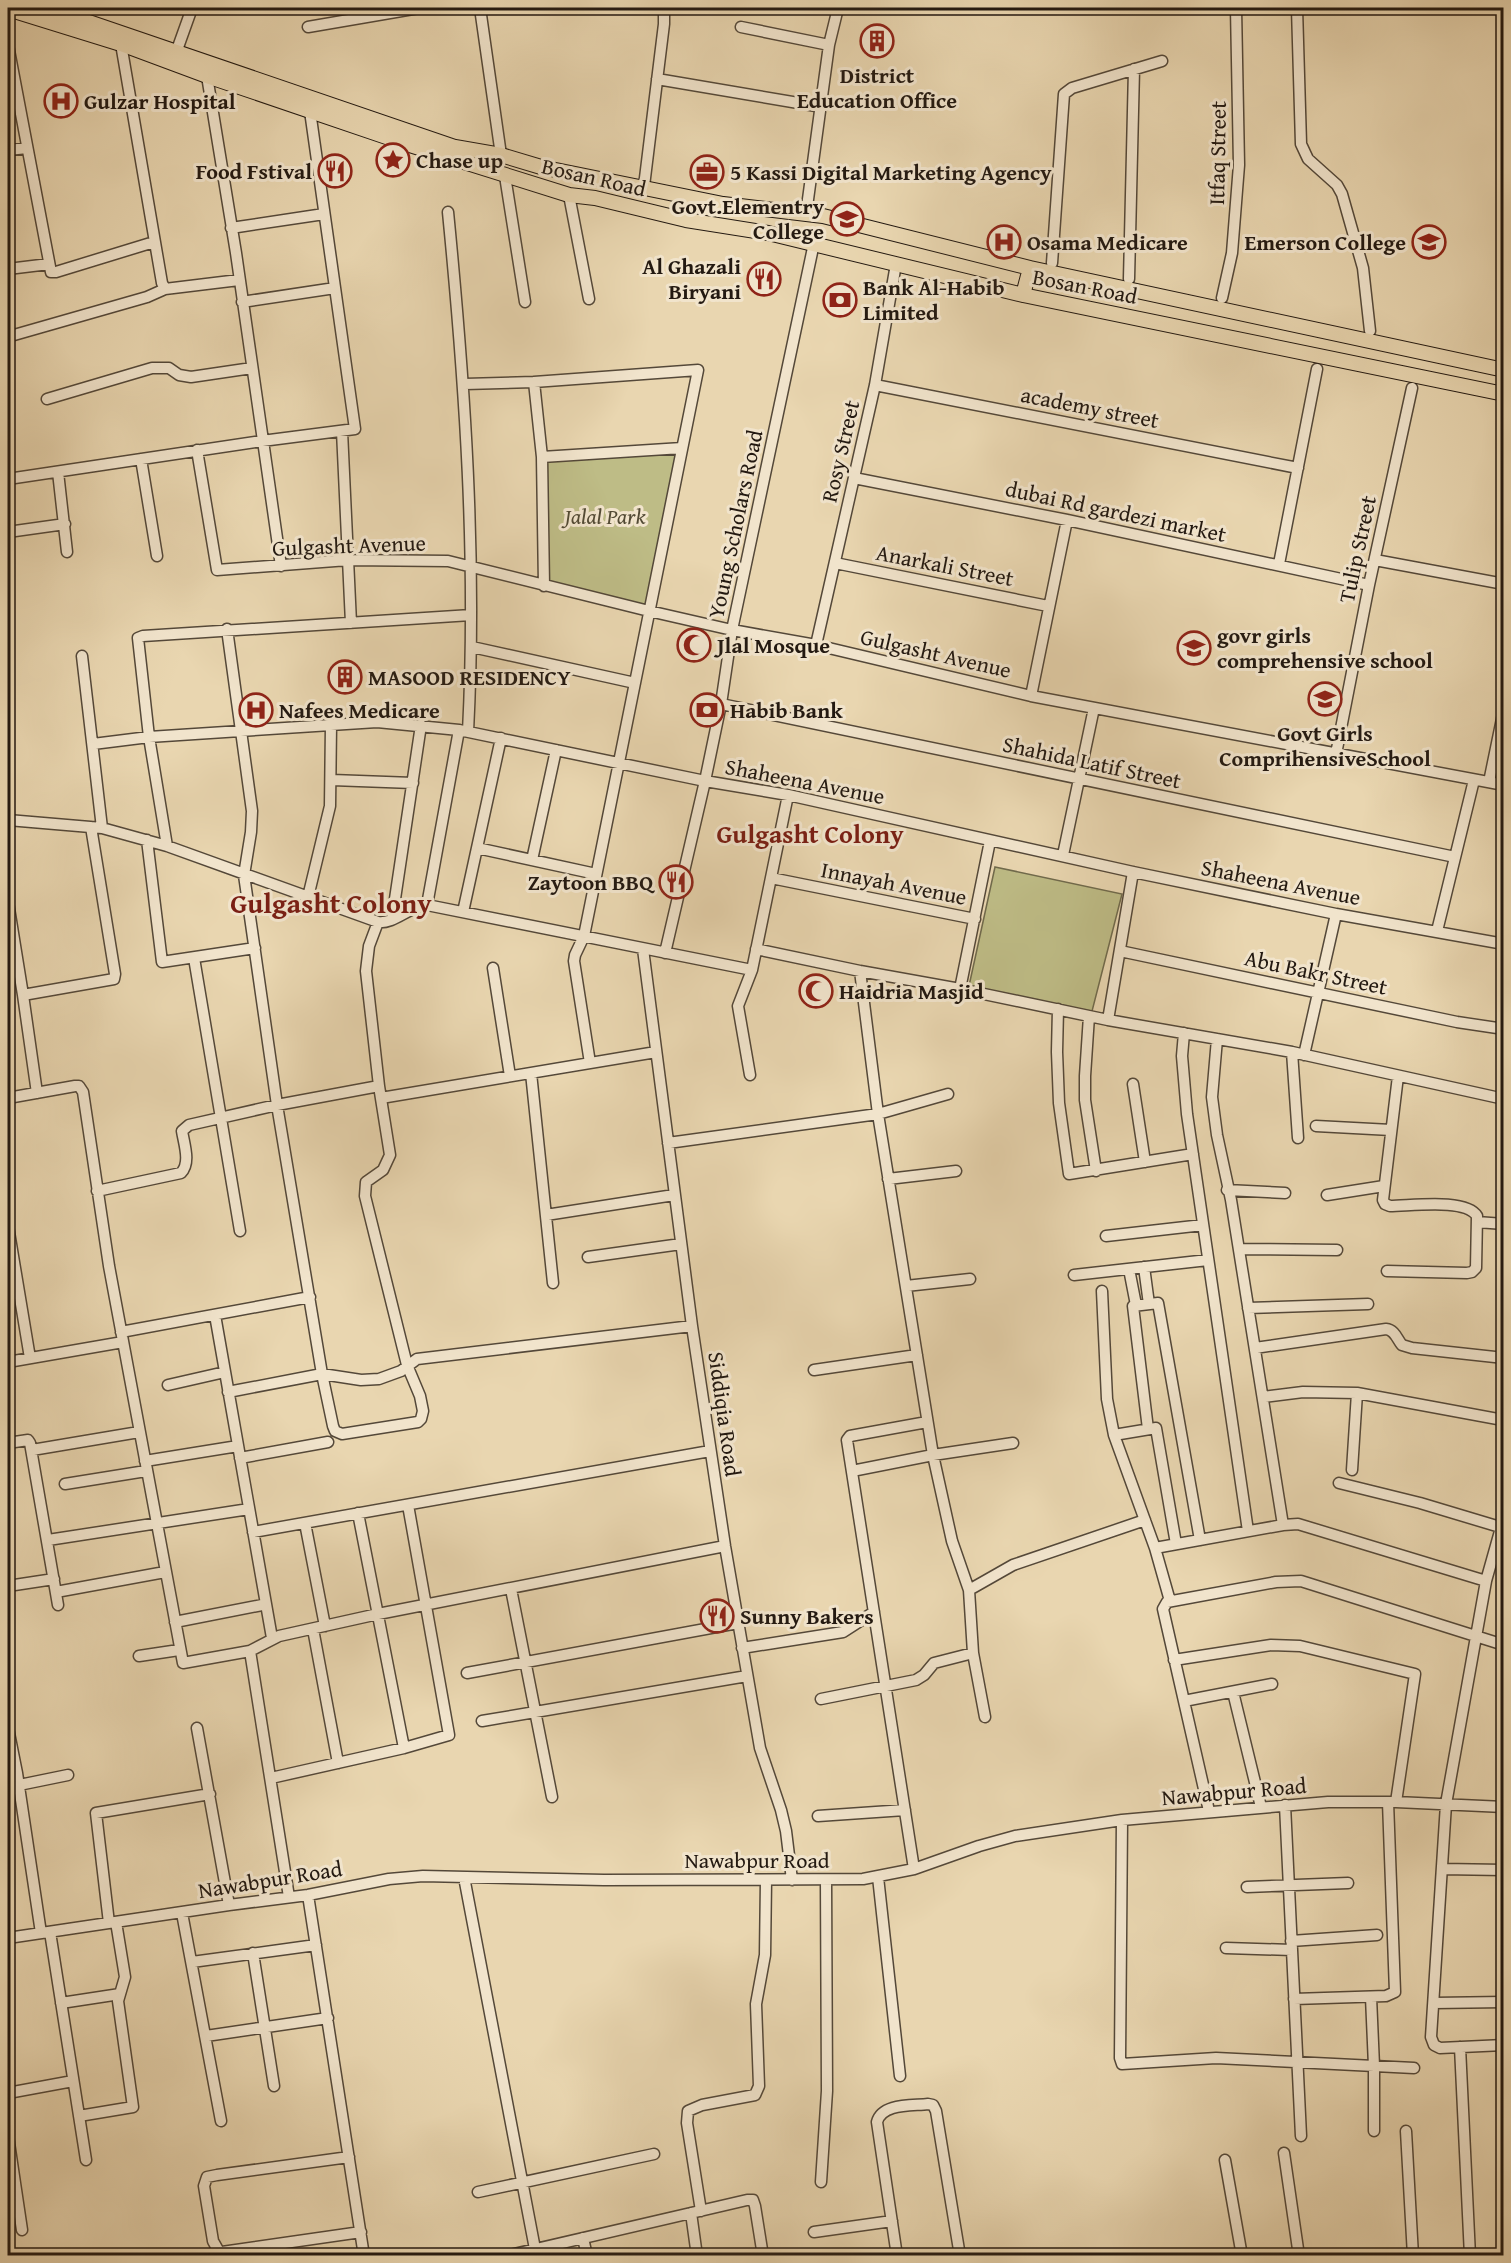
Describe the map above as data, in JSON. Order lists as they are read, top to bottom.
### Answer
{
  "streets": {
    "main road": ["Bosan Road"],
    "street": [
      "Itfaq Street",
      "academy street",
      "Rosy Street",
      "dubai Rd gardezi market",
      "Young Scholars Road",
      "Gulgasht Avenue",
      "Tulip Street",
      "Anarkali Street",
      "Shahida Latif Street",
      "Shaheena Avenue",
      "Innayah Avenue",
      "Abu Bakr Street",
      "Siddiqia Road",
      "Nawabpur Road"
    ]
  },
  "crossings": [
    ["Bosan Road", "Rosy Street"],
    ["Bosan Road", "Young Scholars Road"],
    ["academy street", "Rosy Street"],
    ["Rosy Street", "dubai Rd gardezi market"],
    ["Rosy Street", "Gulgasht Avenue"],
    ["Rosy Street", "Anarkali Street"],
    ["dubai Rd gardezi market", "Tulip Street"],
    ["Young Scholars Road", "Gulgasht Avenue"],
    ["Young Scholars Road", "Shahida Latif Street"],
    ["Young Scholars Road", "Shaheena Avenue"],
    ["Gulgasht Avenue", "Tulip Street"],
    ["Siddiqia Road", "Nawabpur Road"]
  ],
  "districts": ["Gulgasht Colony", "Gulgasht Colony"],
  "parks": ["Jalal Park"],
  "places": {
    "building": ["District Education Office", "MASOOD RESIDENCY"],
    "hospital": ["Gulzar Hospital", "Osama Medicare", "Nafees Medicare"],
    "place": ["Chase up"],
    "restaurant": [
      "Food Fstival",
      "Al Ghazali Biryani",
      "Zaytoon BBQ",
      "Sunny Bakers"
    ],
    "office": ["5 Kassi Digital Marketing Agency"],
    "school or university": [
      "Govt.Elementry College",
      "Emerson College",
      "govr girls comprehensive school",
      "Govt Girls ComprihensiveSchool"
    ],
    "bank": ["Bank Al-Habib Limited", "Habib Bank"],
    "mosque": ["Jlal Mosque", "Haidria Masjid"]
  }
}
